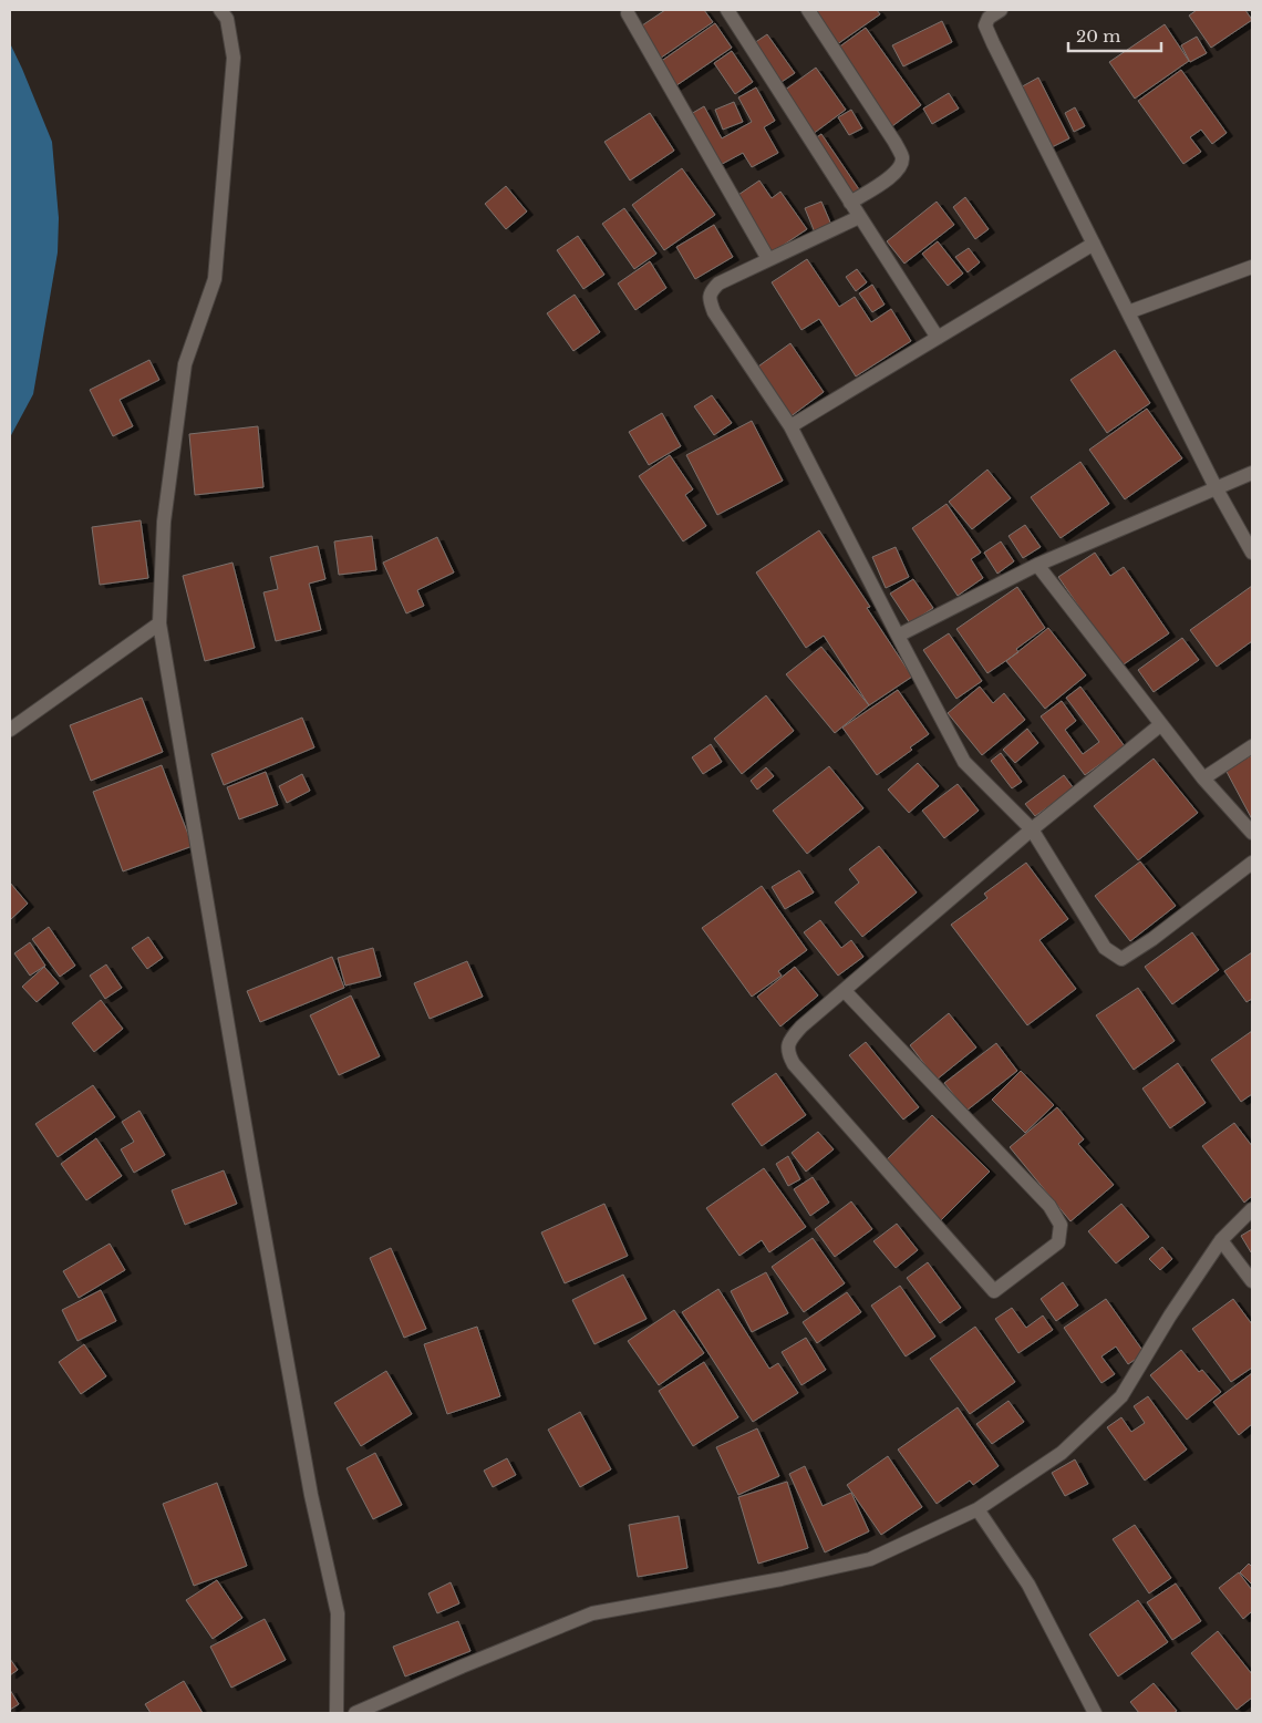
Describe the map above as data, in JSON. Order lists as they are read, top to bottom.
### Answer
{
  "scale_bar": "20 m"
}
